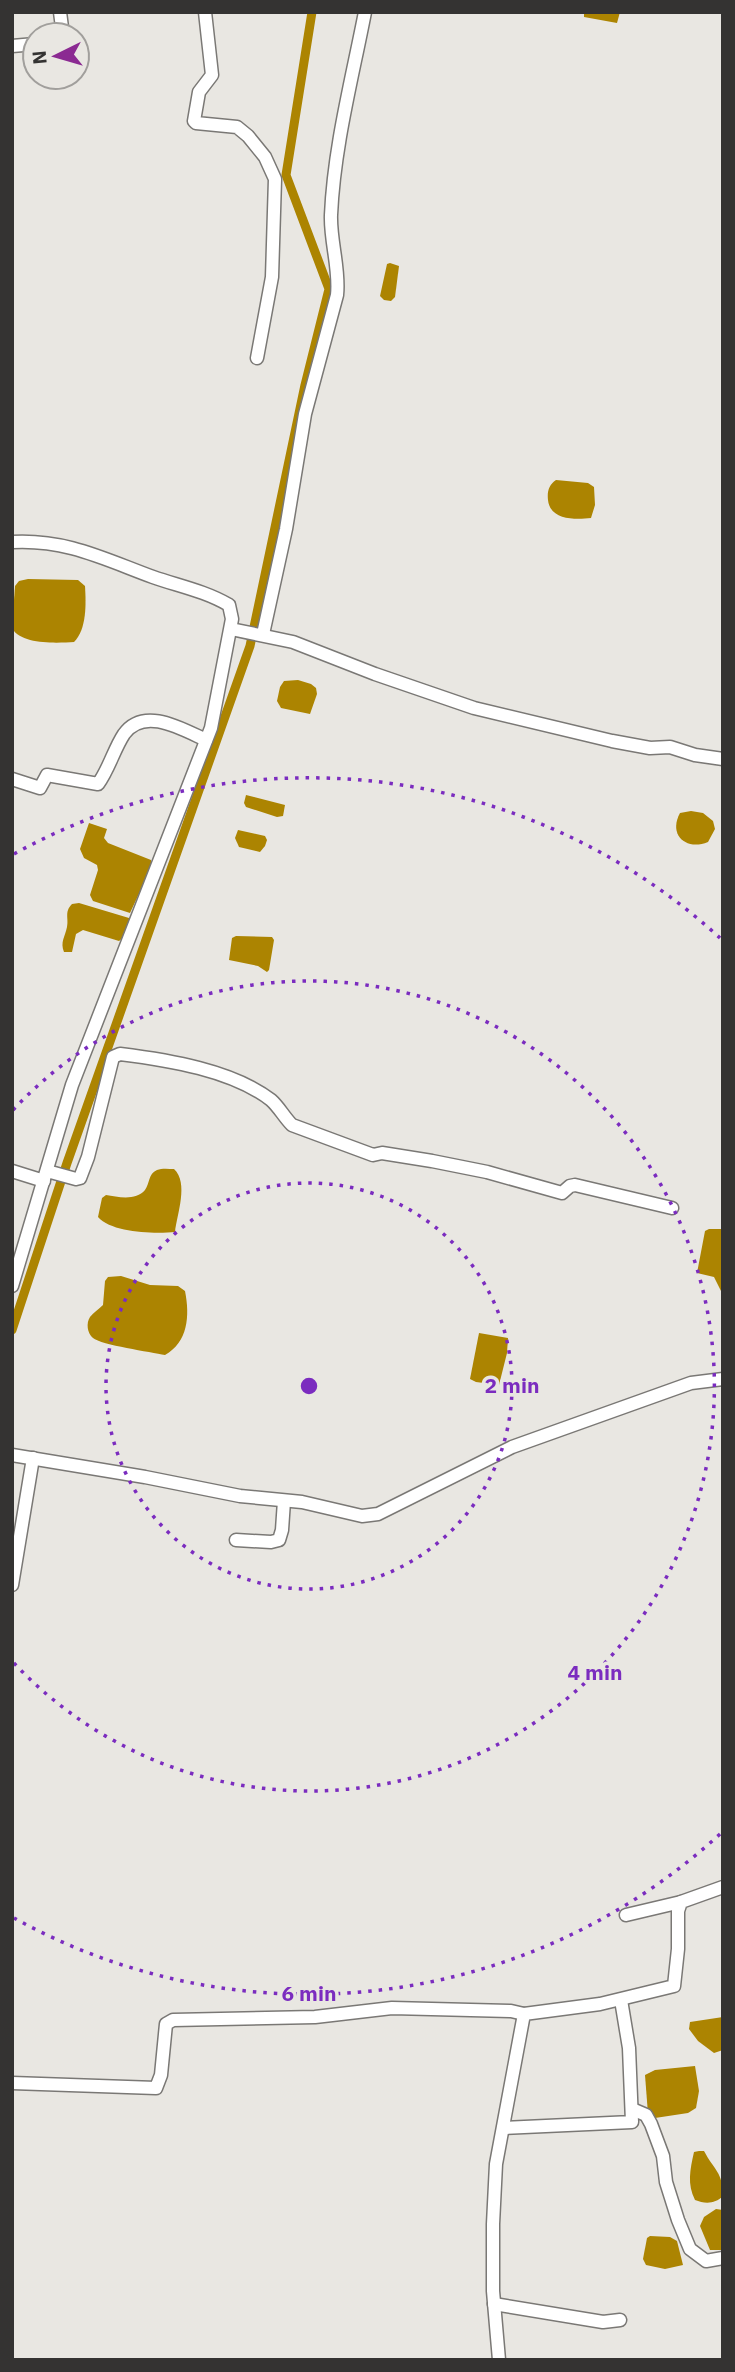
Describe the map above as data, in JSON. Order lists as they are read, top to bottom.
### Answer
{
  "north": "left",
  "rings": ["2 min", "4 min", "6 min"]
}
